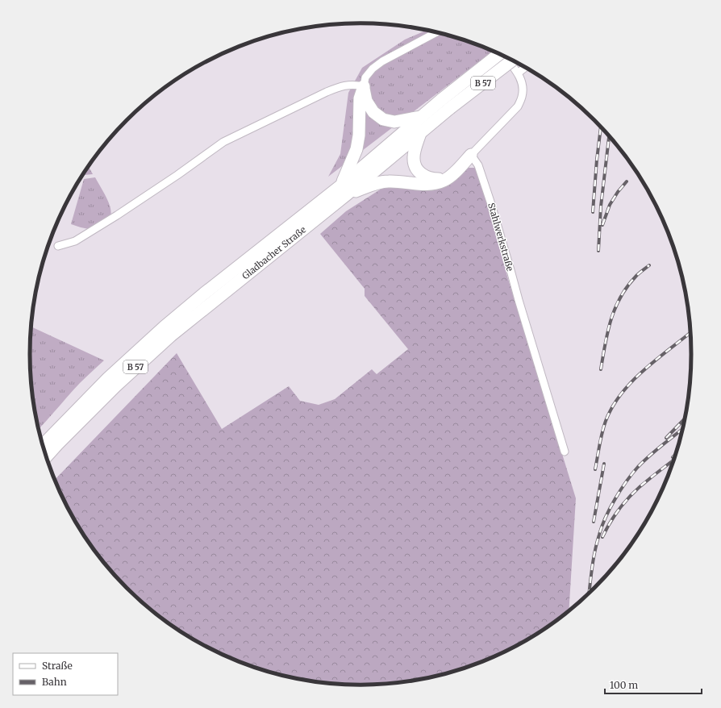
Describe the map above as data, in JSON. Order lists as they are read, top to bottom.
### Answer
{
  "streets": {
    "main road": ["B 57", "Gladbacher Straße"],
    "street": ["Stahlwerkstraße"]
  },
  "legend": ["Straße", "Bahn"],
  "scale_bar": "100 m"
}
